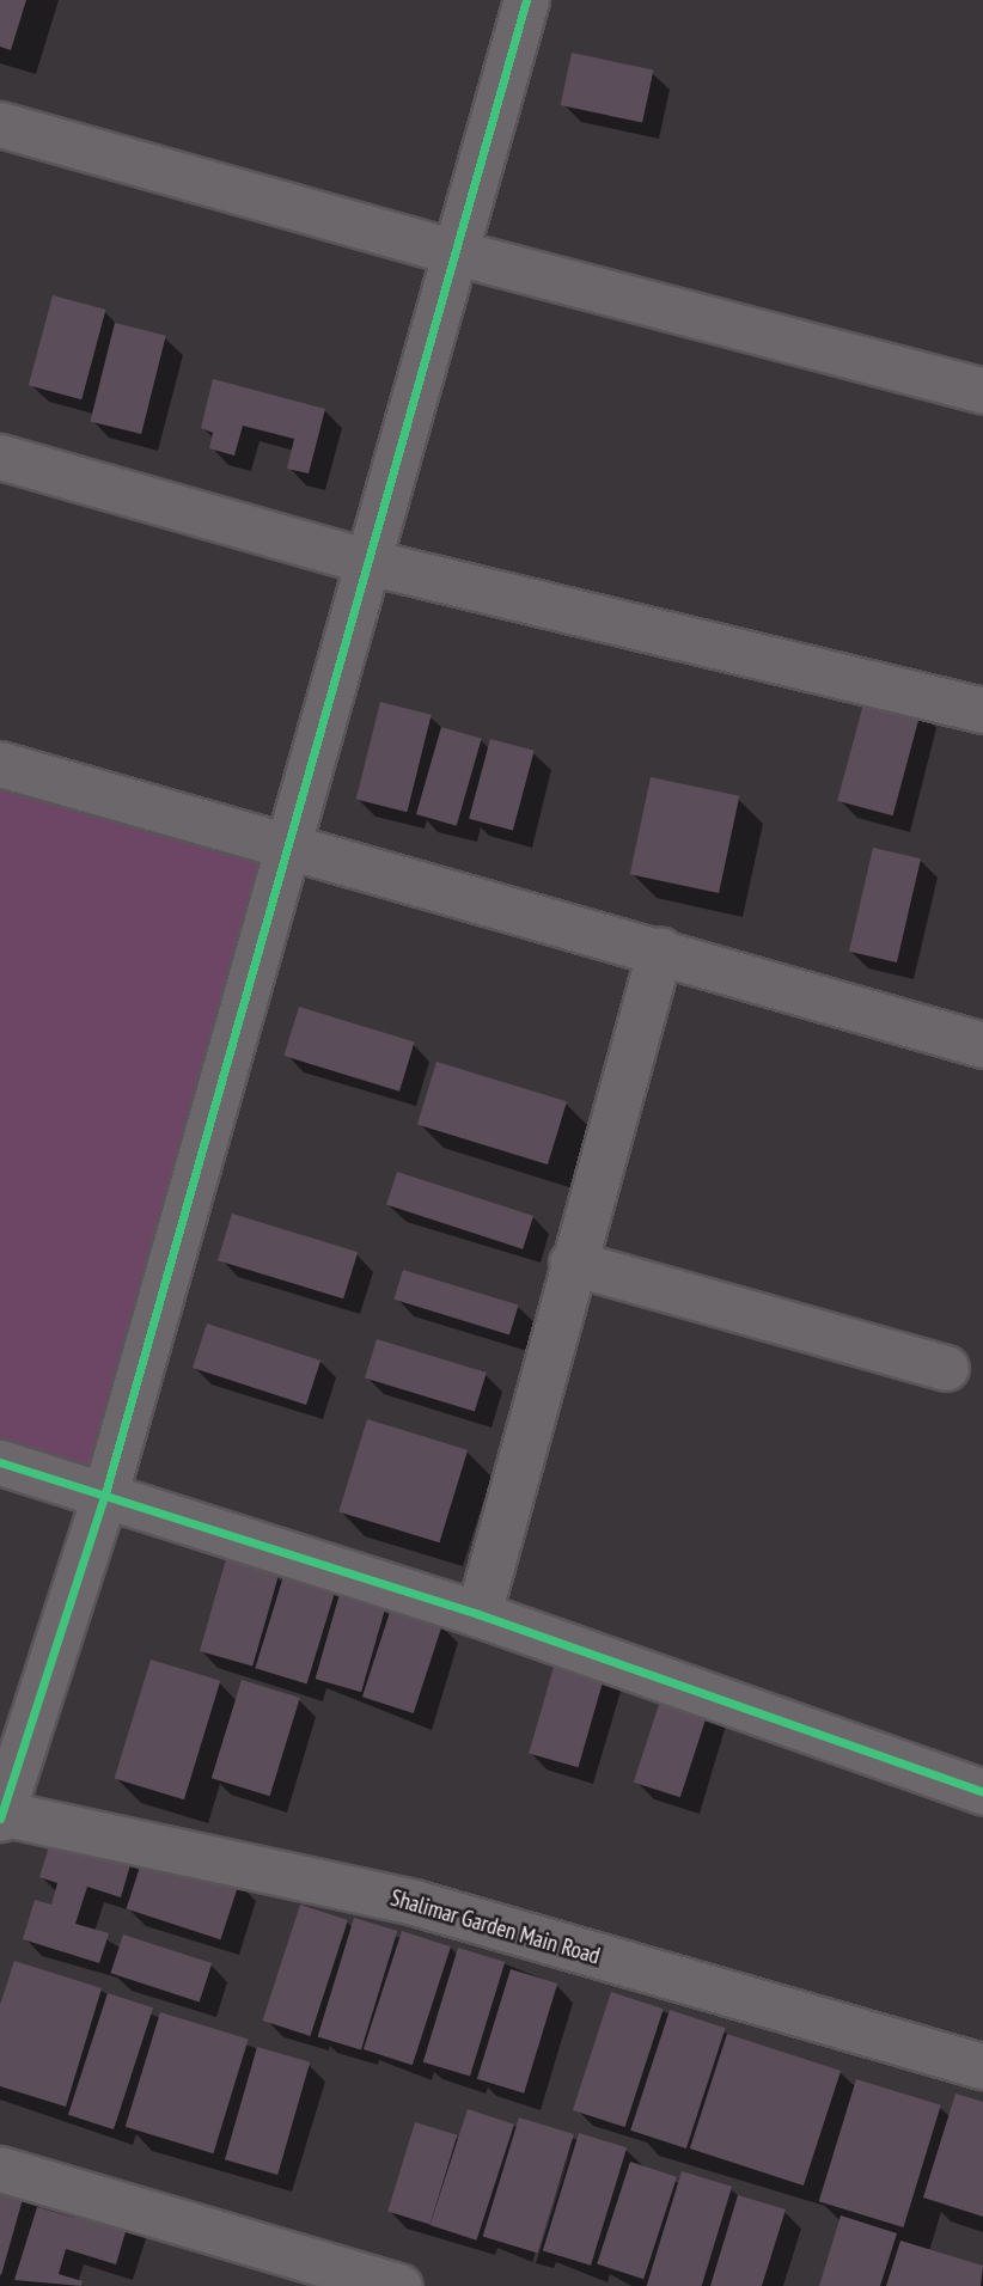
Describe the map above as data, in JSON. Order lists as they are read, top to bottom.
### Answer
{
  "streets": {
    "street": ["Shalimar Garden Main Road"]
  }
}
